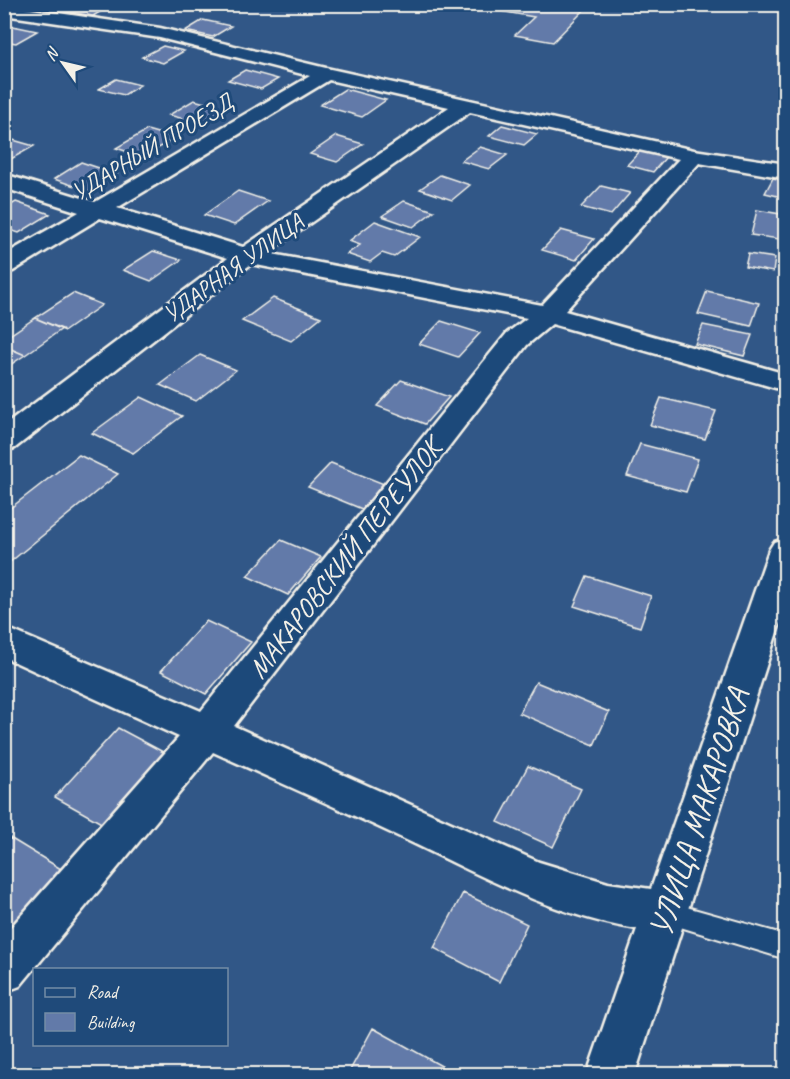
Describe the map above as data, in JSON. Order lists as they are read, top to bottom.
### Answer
{
  "streets": {
    "street": [
      "УДАРНЫЙ ПРОЕЗД",
      "УДАРНАЯ УЛИЦА",
      "МАКАРОВСКИЙ ПЕРЕУЛОК",
      "УЛИЦА МАКАРОВКА"
    ]
  },
  "legend": ["Road", "Building"],
  "north": "top left"
}
